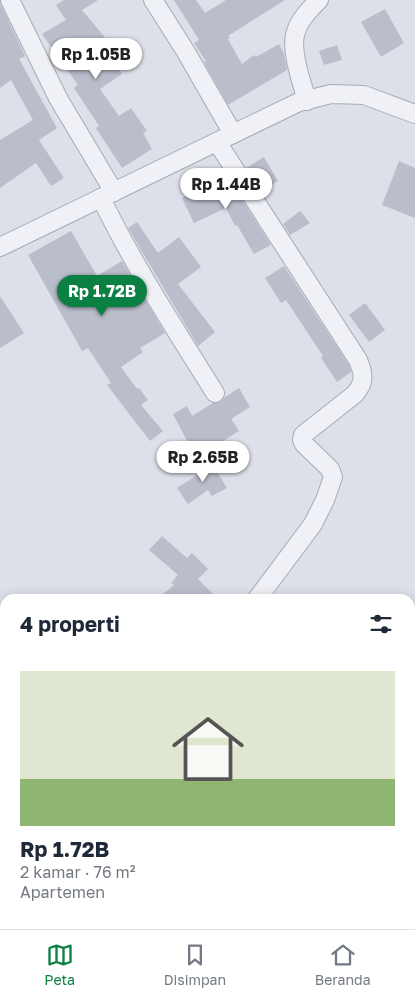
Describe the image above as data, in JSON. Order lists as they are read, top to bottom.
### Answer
{
  "page": {
    "price": [
      "Rp 1.05B",
      "Rp 1.44B",
      "Rp 1.72B",
      "Rp 2.65B"
    ],
    "heading": "4 properti",
    "list": [
      {
        "name": "Rp 1.72B",
        "note": "2 kamar · 76 m² · Apartemen"
      }
    ],
    "tabs": ["Peta", "Disimpan", "Beranda"]
  }
}
